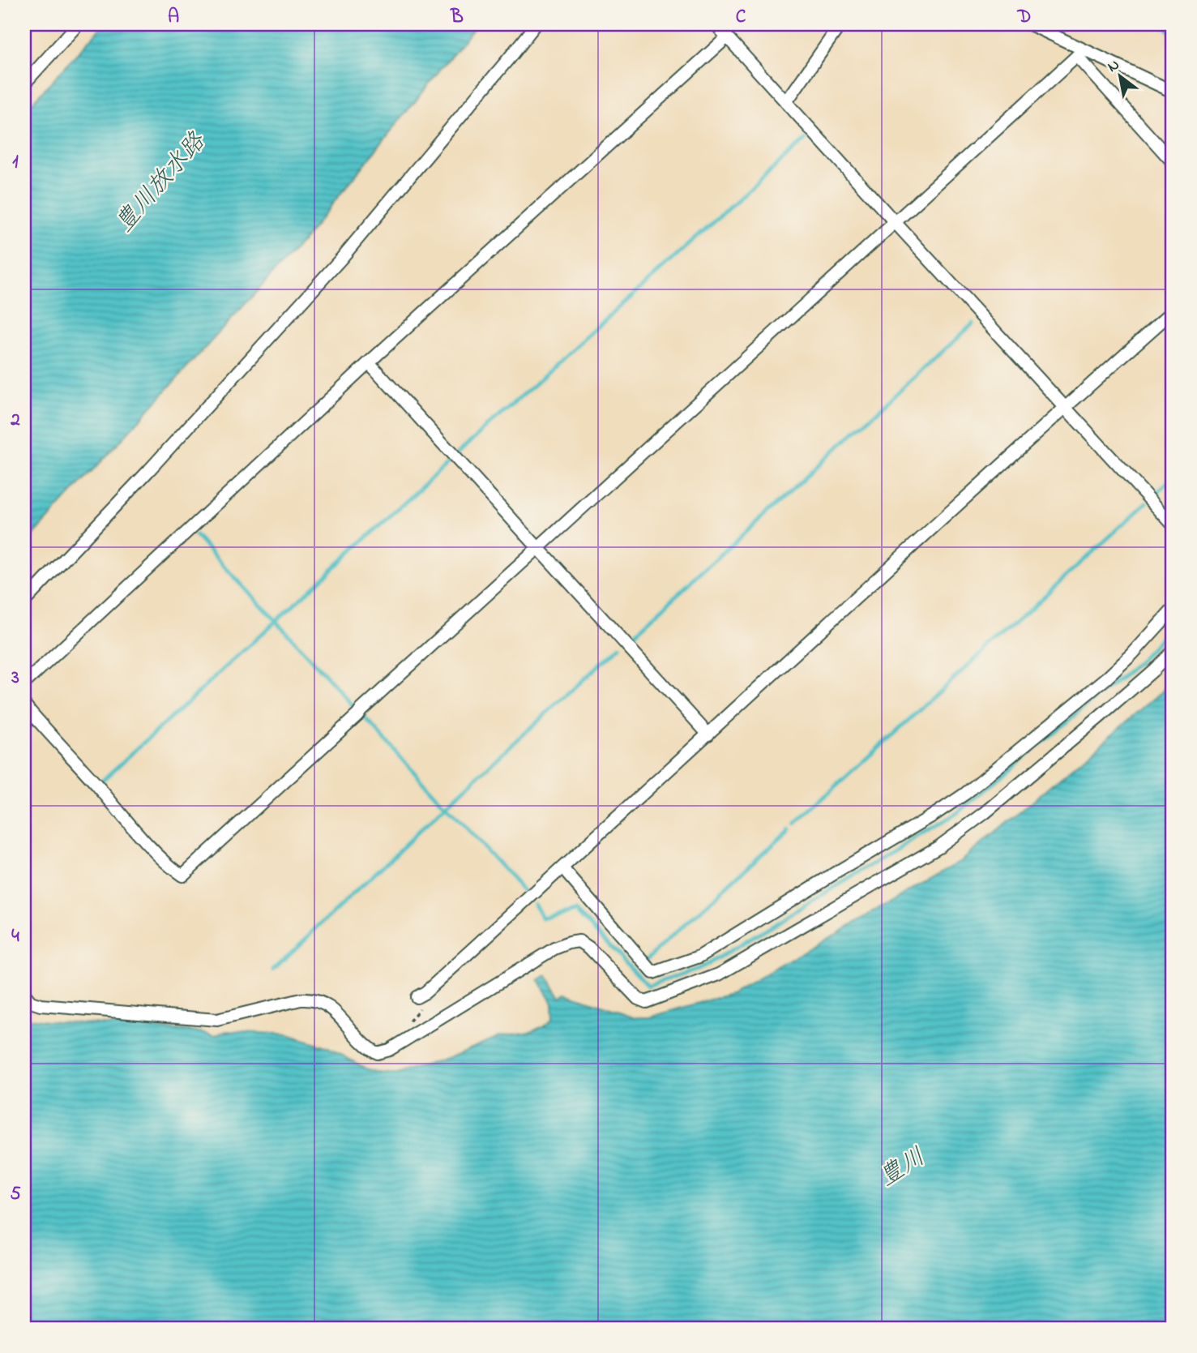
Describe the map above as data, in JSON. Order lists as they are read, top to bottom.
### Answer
{
  "water": ["豊川放水路", "豊川"],
  "north": "top left",
  "grid": {
    "columns": [
      "A",
      "B",
      "C",
      "D"
    ],
    "rows": [
      "1",
      "2",
      "3",
      "4",
      "5"
    ]
  }
}
